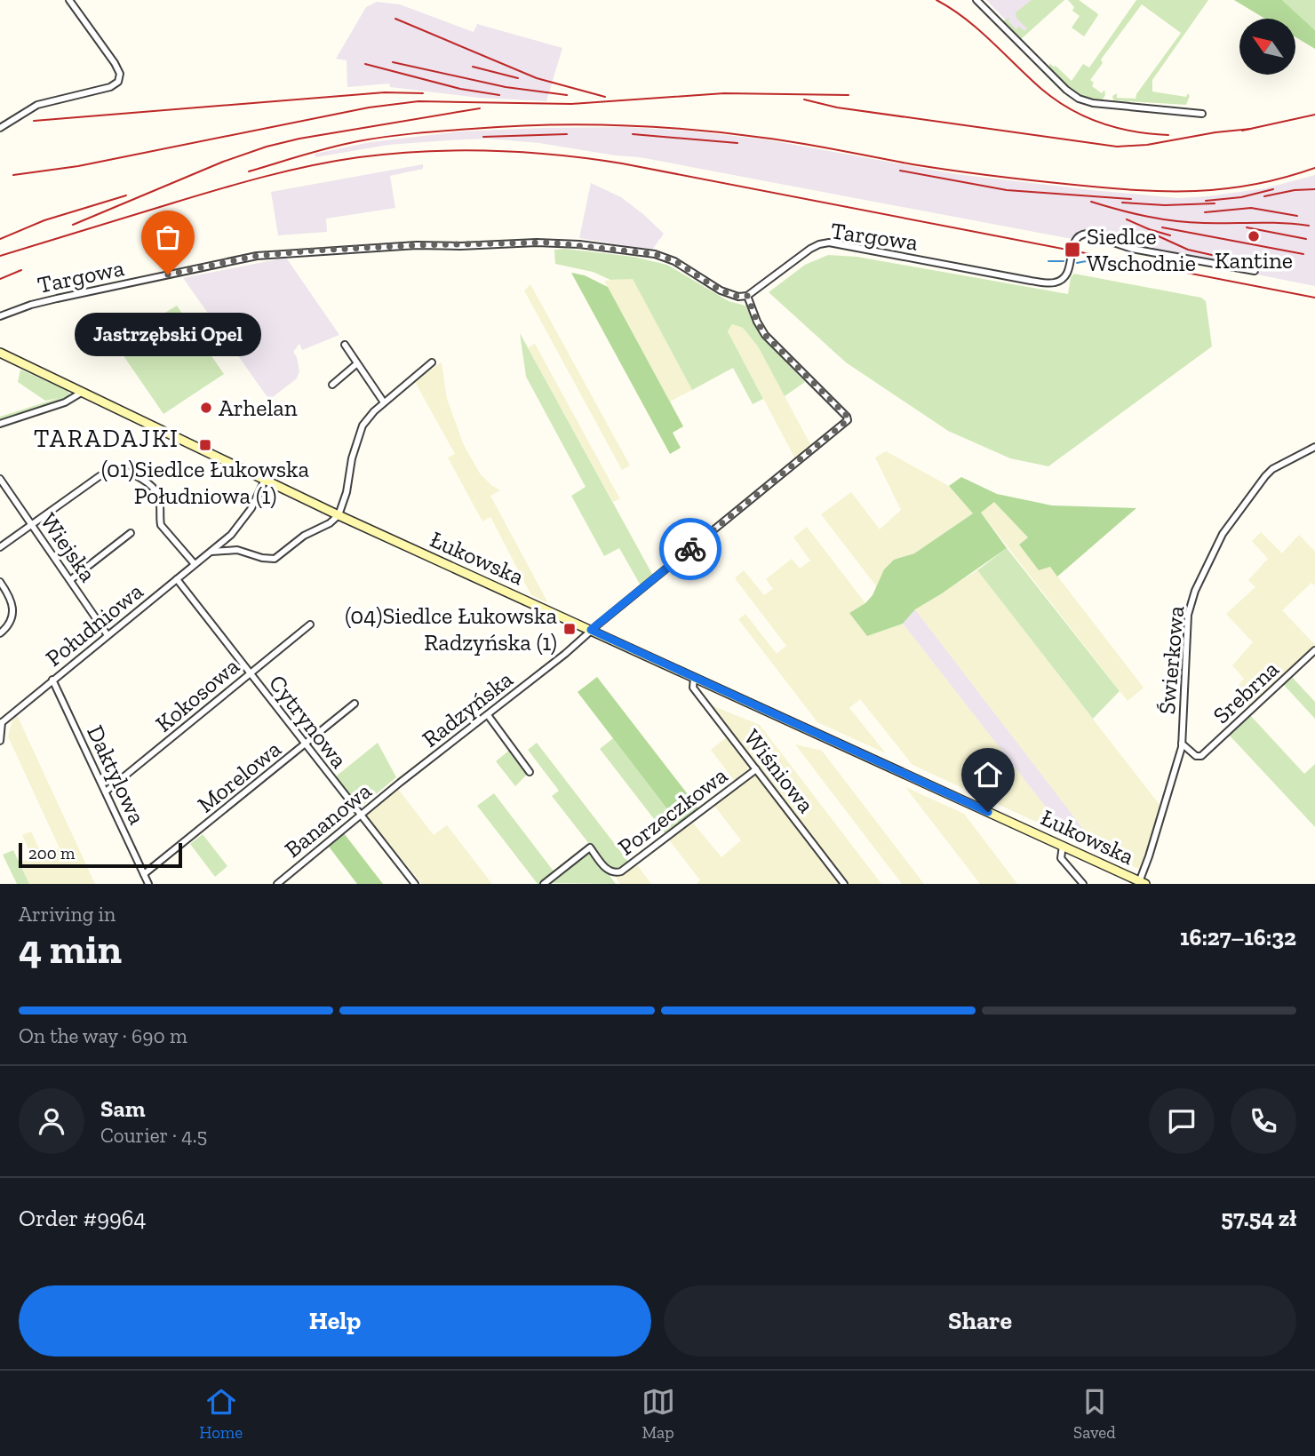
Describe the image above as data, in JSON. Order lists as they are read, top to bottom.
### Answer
{
  "streets": {
    "main road": ["Łukowska"],
    "street": [
      "Targowa",
      "Wiejska",
      "Południowa",
      "Świerkowa",
      "Srebrna",
      "Kokosowa",
      "Radzyńska",
      "Cytrynowa",
      "Wiśniowa",
      "Daktylowa",
      "Morelowa",
      "Porzeczkowa",
      "Bananowa"
    ]
  },
  "crossings": [
    ["Targowa", "Radzyńska"],
    ["Wiejska", "Południowa"],
    ["Łukowska", "Południowa"],
    ["Łukowska", "Świerkowa"],
    ["Łukowska", "Radzyńska"],
    ["Łukowska", "Wiśniowa"],
    ["Południowa", "Cytrynowa"],
    ["Południowa", "Daktylowa"],
    ["Świerkowa", "Srebrna"],
    ["Kokosowa", "Cytrynowa"],
    ["Kokosowa", "Daktylowa"],
    ["Radzyńska", "Bananowa"],
    ["Cytrynowa", "Morelowa"],
    ["Cytrynowa", "Bananowa"],
    ["Wiśniowa", "Porzeczkowa"],
    ["Daktylowa", "Morelowa"]
  ],
  "districts": ["TARADAJKI"],
  "places": {
    "other": ["Kantine", "Jastrzębski Opel", "Arhelan"],
    "transit": ["Siedlce Wschodnie", "(01)Siedlce Łukowska Południowa (1)", "(04)Siedlce Łukowska Radzyńska (1)"]
  },
  "scale_bar": "200 m",
  "north": "top left",
  "page": {
    "bubble": "Jastrzębski Opel",
    "scale": "200 m",
    "heading": ["4 min", "Arriving in", "16:27–16:32"],
    "panel": [
      "Sam",
      "Courier · 4.5",
      "Order #9964",
      "57.54 zł"
    ],
    "bar": "On the way · 690 m",
    "buttons": ["Help", "Share"],
    "tabs": ["Home", "Map", "Saved"]
  }
}
